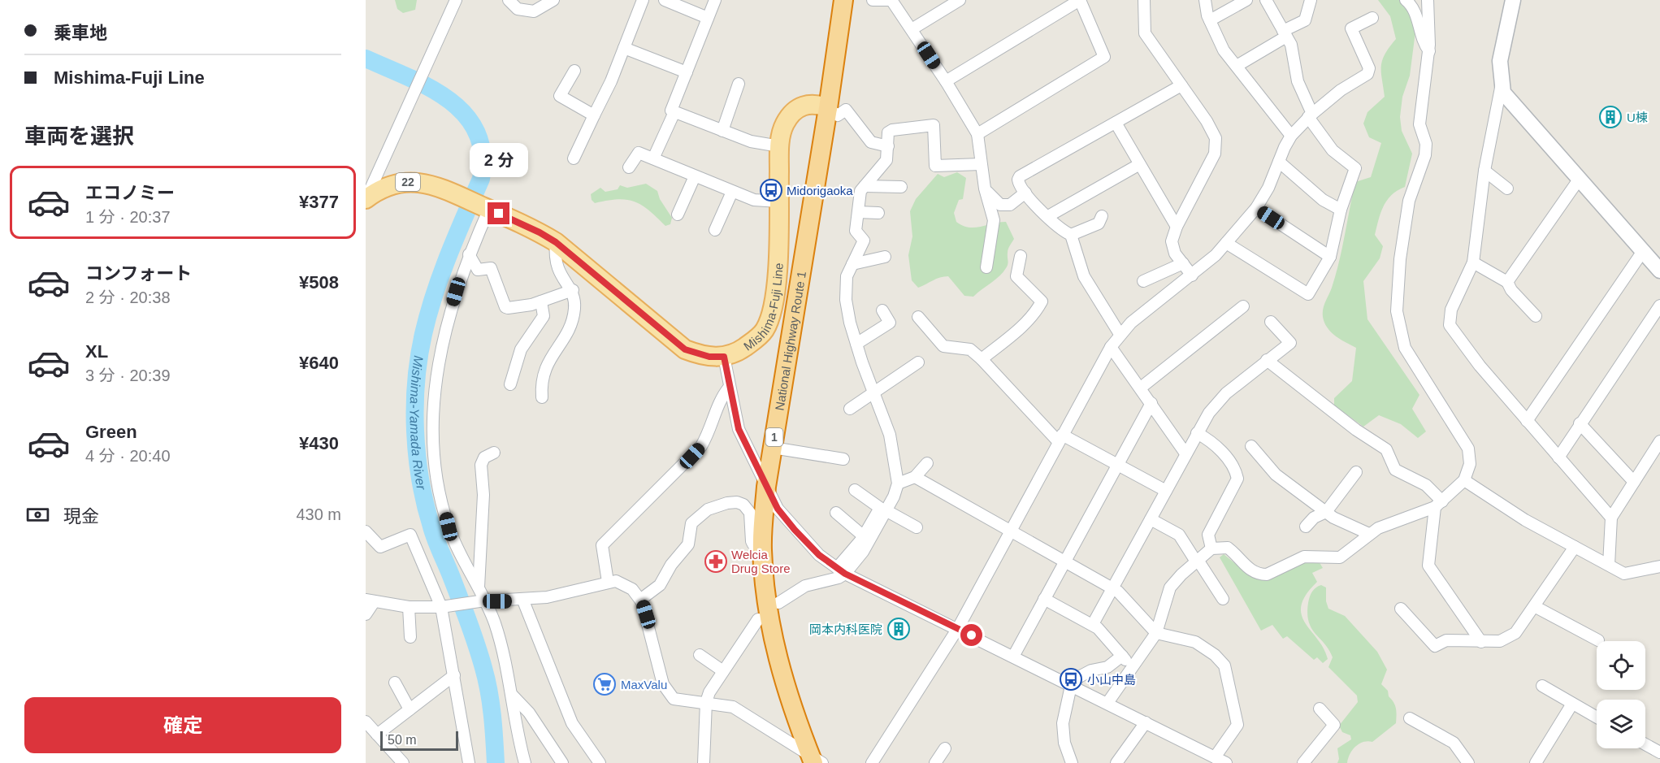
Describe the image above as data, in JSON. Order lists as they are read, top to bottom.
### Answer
{
  "streets": {
    "highway": ["National Highway Route 1", "1"],
    "main road": ["22", "Mishima-Fuji Line"]
  },
  "crossings": [
    ["22", "Mishima-Fuji Line"],
    ["Mishima-Fuji Line", "National Highway Route 1"]
  ],
  "water": ["Mishima-Yamada River"],
  "places": {
    "building": ["U棟", "岡本内科医院"],
    "bus stop": ["Midorigaoka", "小山中島"],
    "pharmacy": ["Welcia Drug Store"],
    "supermarket": ["MaxValu"]
  },
  "scale_bar": "50 m",
  "page": {
    "banner": ["乗車地", "Mishima-Fuji Line"],
    "heading": "車両を選択",
    "bubble": "2 分",
    "list": [
      {
        "name": "エコノミー",
        "note": "1 分 · 20:37",
        "value": "¥377"
      },
      {
        "name": "コンフォート",
        "note": "2 分 · 20:38",
        "value": "¥508"
      },
      {
        "name": "XL",
        "note": "3 分 · 20:39",
        "value": "¥640"
      },
      {
        "name": "Green",
        "note": "4 分 · 20:40",
        "value": "¥430"
      }
    ],
    "pay": ["現金", "430 m"],
    "buttons": "確定",
    "scale": "50 m"
  }
}
